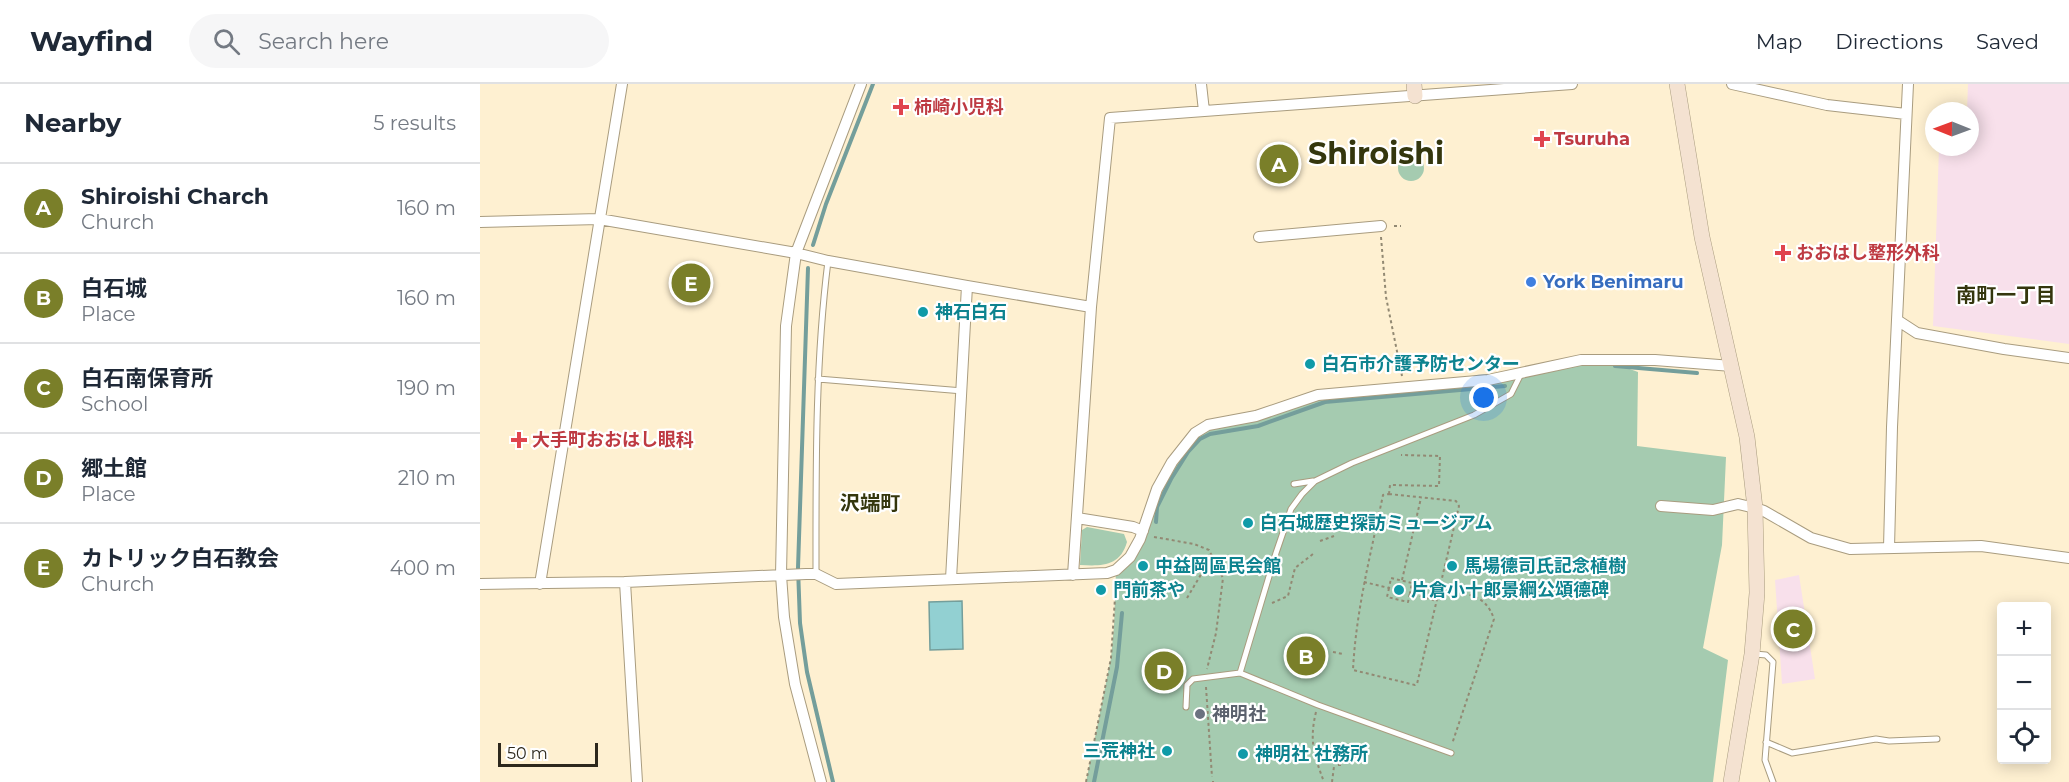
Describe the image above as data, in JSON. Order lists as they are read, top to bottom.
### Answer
{
  "districts": ["Shiroishi", "南町一丁目", "沢端町"],
  "places": {
    "health": [
      "柿崎小児科",
      "Tsuruha",
      "おおはし整形外科",
      "大手町おおはし眼科"
    ],
    "other": [
      "York Benimaru",
      "神石白石",
      "白石市介護予防センター",
      "白石城歴史探訪ミュージアム",
      "中益岡區民会館",
      "馬場德司氏記念植樹",
      "門前茶や",
      "片倉小十郎景綱公頌德碑",
      "神明社",
      "三荒神社",
      "神明社 社務所"
    ]
  },
  "scale_bar": "50 m",
  "north": "left",
  "page": {
    "header": "Wayfind",
    "search": "Search here",
    "nav": ["Map", "Directions", "Saved"],
    "heading": ["Nearby", "5 results"],
    "pins": [
      "A",
      "E",
      "C",
      "B",
      "D"
    ],
    "list": [
      {
        "mark": "A",
        "name": "Shiroishi Charch",
        "note": "Church",
        "value": "160 m"
      },
      {
        "mark": "B",
        "name": "白石城",
        "note": "Place",
        "value": "160 m"
      },
      {
        "mark": "C",
        "name": "白石南保育所",
        "note": "School",
        "value": "190 m"
      },
      {
        "mark": "D",
        "name": "郷土館",
        "note": "Place",
        "value": "210 m"
      },
      {
        "mark": "E",
        "name": "カトリック白石教会",
        "note": "Church",
        "value": "400 m"
      }
    ],
    "map_buttons": ["+", "−"],
    "scale": "50 m"
  }
}
